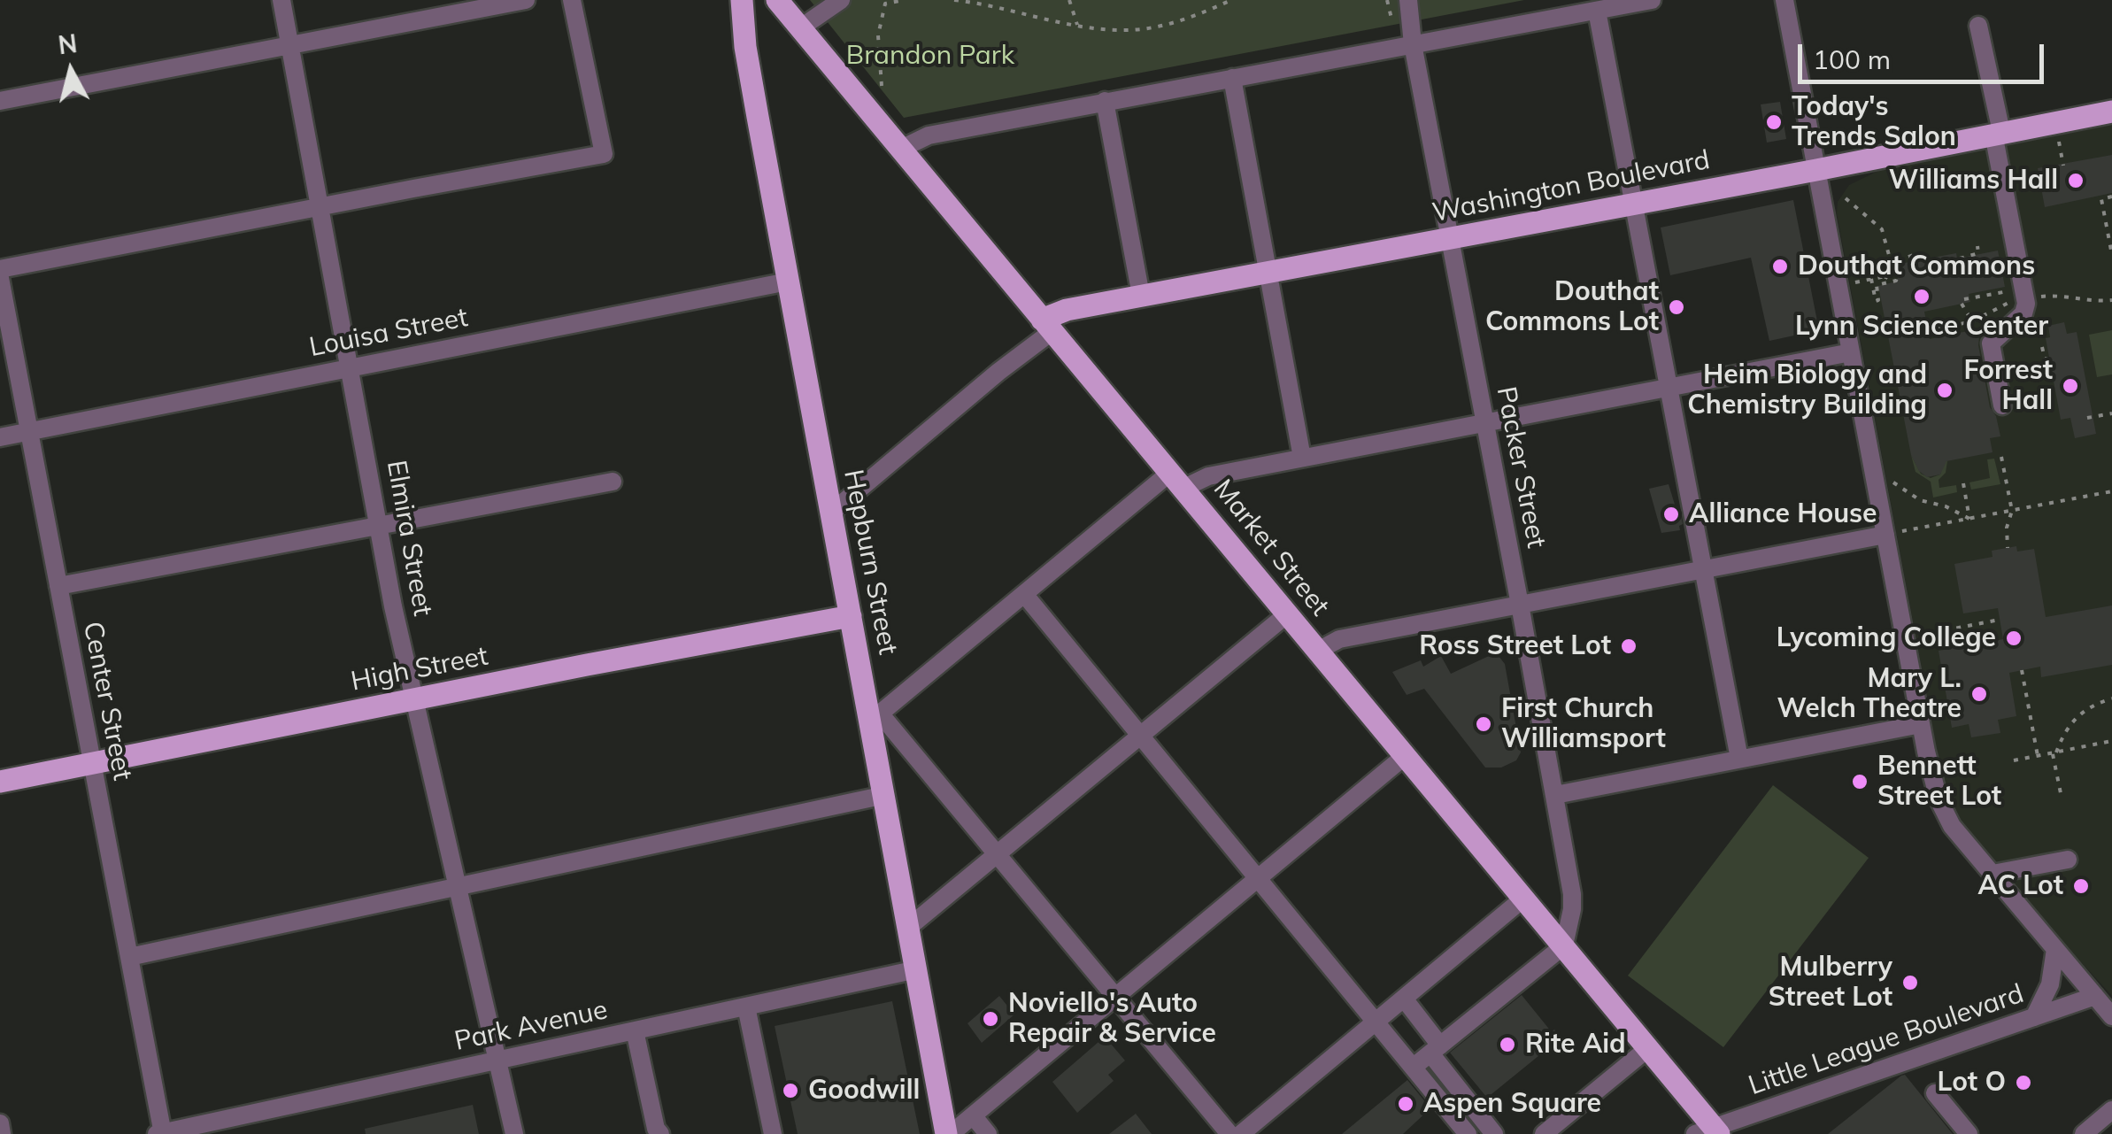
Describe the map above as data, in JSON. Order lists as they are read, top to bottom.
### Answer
{
  "streets": {
    "main road": [
      "Washington Boulevard",
      "Market Street",
      "Hepburn Street",
      "High Street"
    ],
    "street": [
      "Louisa Street",
      "Packer Street",
      "Elmira Street",
      "Center Street",
      "Park Avenue",
      "Little League Boulevard"
    ]
  },
  "crossings": [
    ["Washington Boulevard", "Packer Street"],
    ["Washington Boulevard", "Market Street"],
    ["Louisa Street", "Elmira Street"],
    ["Louisa Street", "Hepburn Street"],
    ["Louisa Street", "Center Street"],
    ["Packer Street", "Market Street"],
    ["Elmira Street", "High Street"],
    ["Elmira Street", "Park Avenue"],
    ["Market Street", "Little League Boulevard"],
    ["Hepburn Street", "High Street"],
    ["Hepburn Street", "Park Avenue"],
    ["High Street", "Center Street"],
    ["Center Street", "Park Avenue"]
  ],
  "parks": ["Brandon Park"],
  "places": [
    "Today's Trends Salon",
    "Williams Hall",
    "Douthat Commons",
    "Lynn Science Center",
    "Douthat Commons Lot",
    "Forrest Hall",
    "Heim Biology and Chemistry Building",
    "Alliance House",
    "Lycoming College",
    "Ross Street Lot",
    "Mary L. Welch Theatre",
    "First Church Williamsport",
    "Bennett Street Lot",
    "AC Lot",
    "Mulberry Street Lot",
    "Noviello's Auto Repair & Service",
    "Rite Aid",
    "Lot O",
    "Goodwill",
    "Aspen Square"
  ],
  "scale_bar": "100 m",
  "north": "top"
}
